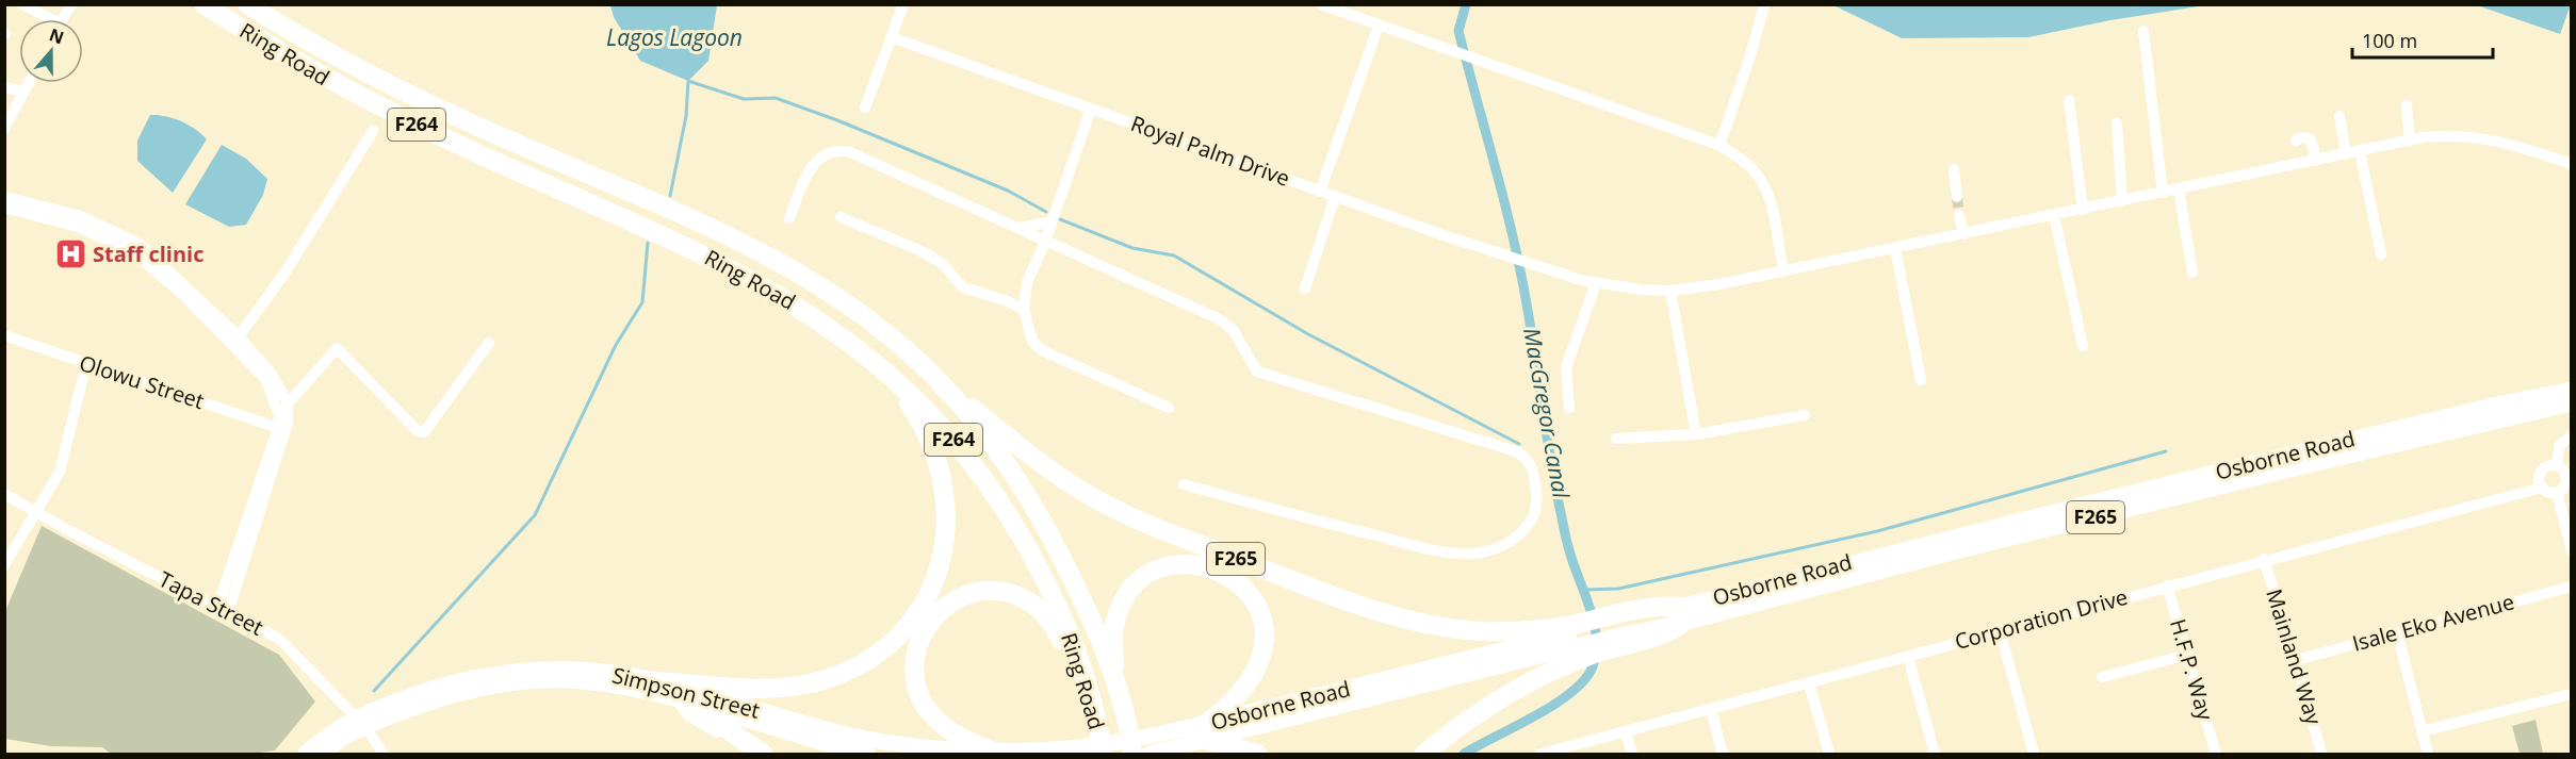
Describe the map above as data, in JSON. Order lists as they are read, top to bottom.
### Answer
{
  "streets": {
    "highway": ["Ring Road", "F264", "F265"],
    "main road": ["Osborne Road", "Simpson Street"],
    "street": [
      "Royal Palm Drive",
      "Olowu Street",
      "Tapa Street",
      "Corporation Drive",
      "Isale Eko Avenue",
      "Mainland Way",
      "H.F.P. Way"
    ]
  },
  "crossings": [
    ["Ring Road", "F265"],
    ["Osborne Road", "F265"],
    ["Osborne Road", "Simpson Street"],
    ["Tapa Street", "Simpson Street"],
    ["Corporation Drive", "Mainland Way"],
    ["Corporation Drive", "H.F.P. Way"],
    ["Isale Eko Avenue", "Mainland Way"]
  ],
  "water": ["Lagos Lagoon", "MacGregor Canal"],
  "places": {
    "hospital": ["Staff clinic"]
  },
  "scale_bar": "100 m",
  "north": "top"
}
